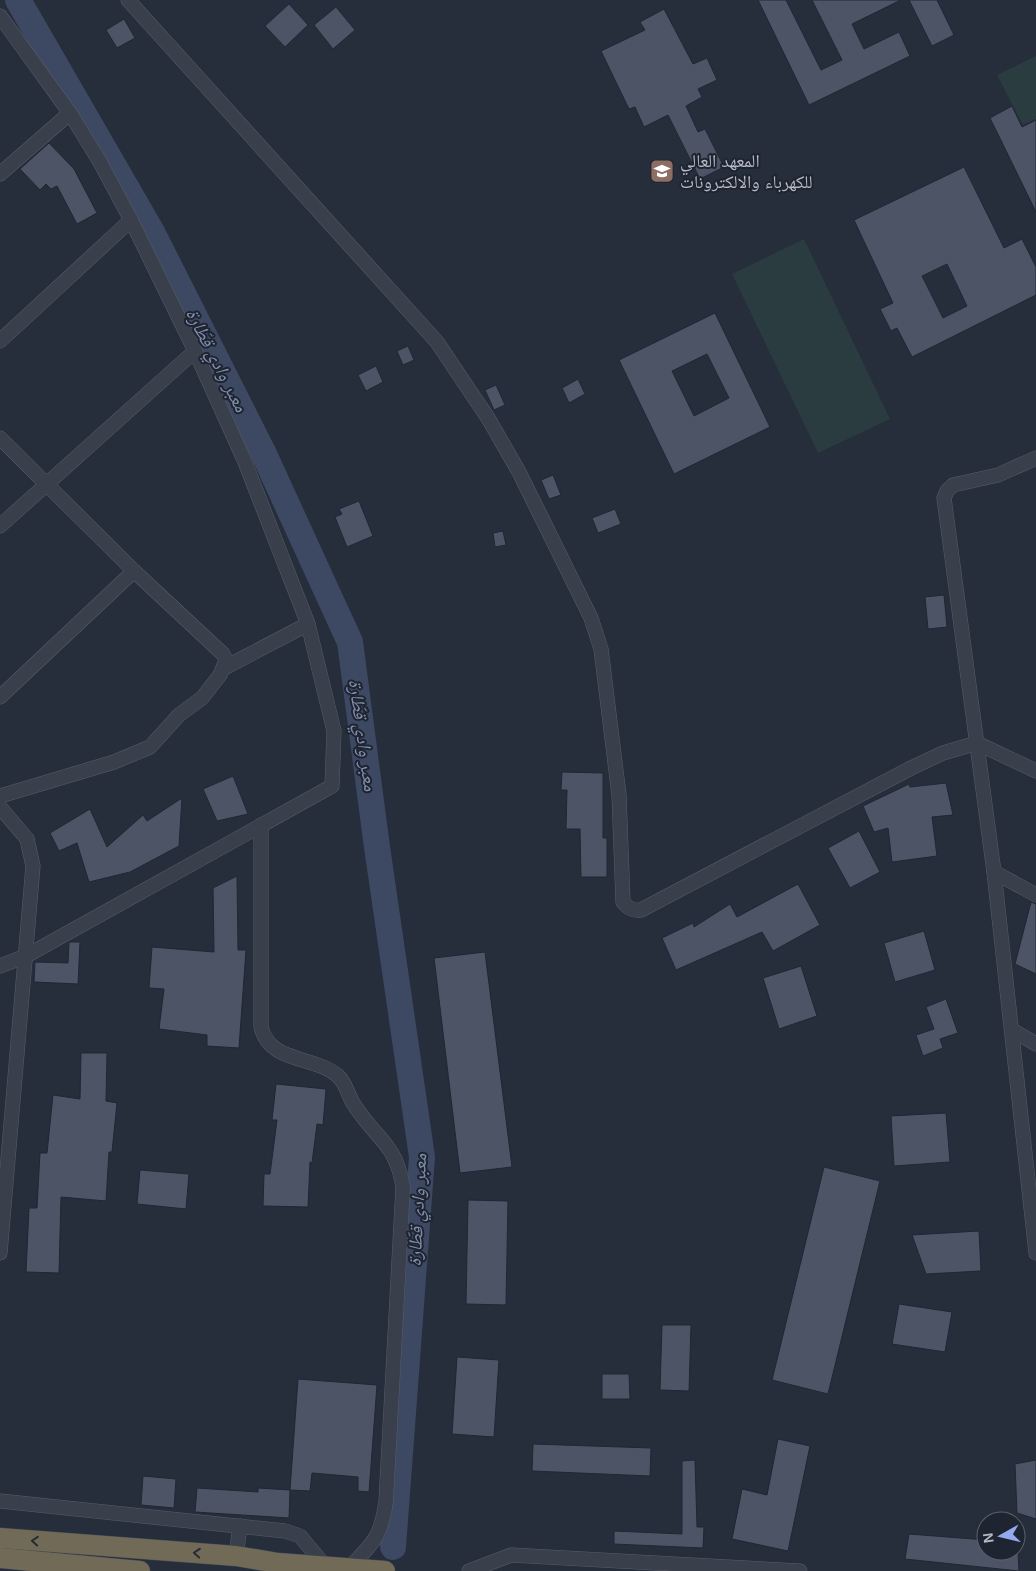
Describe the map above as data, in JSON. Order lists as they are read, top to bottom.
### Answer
{
  "water": ["معبر وادي قطّارة"],
  "places": {
    "school or university": ["المعهد العالي للكهرباء والالكترونات"]
  },
  "north": "left"
}
